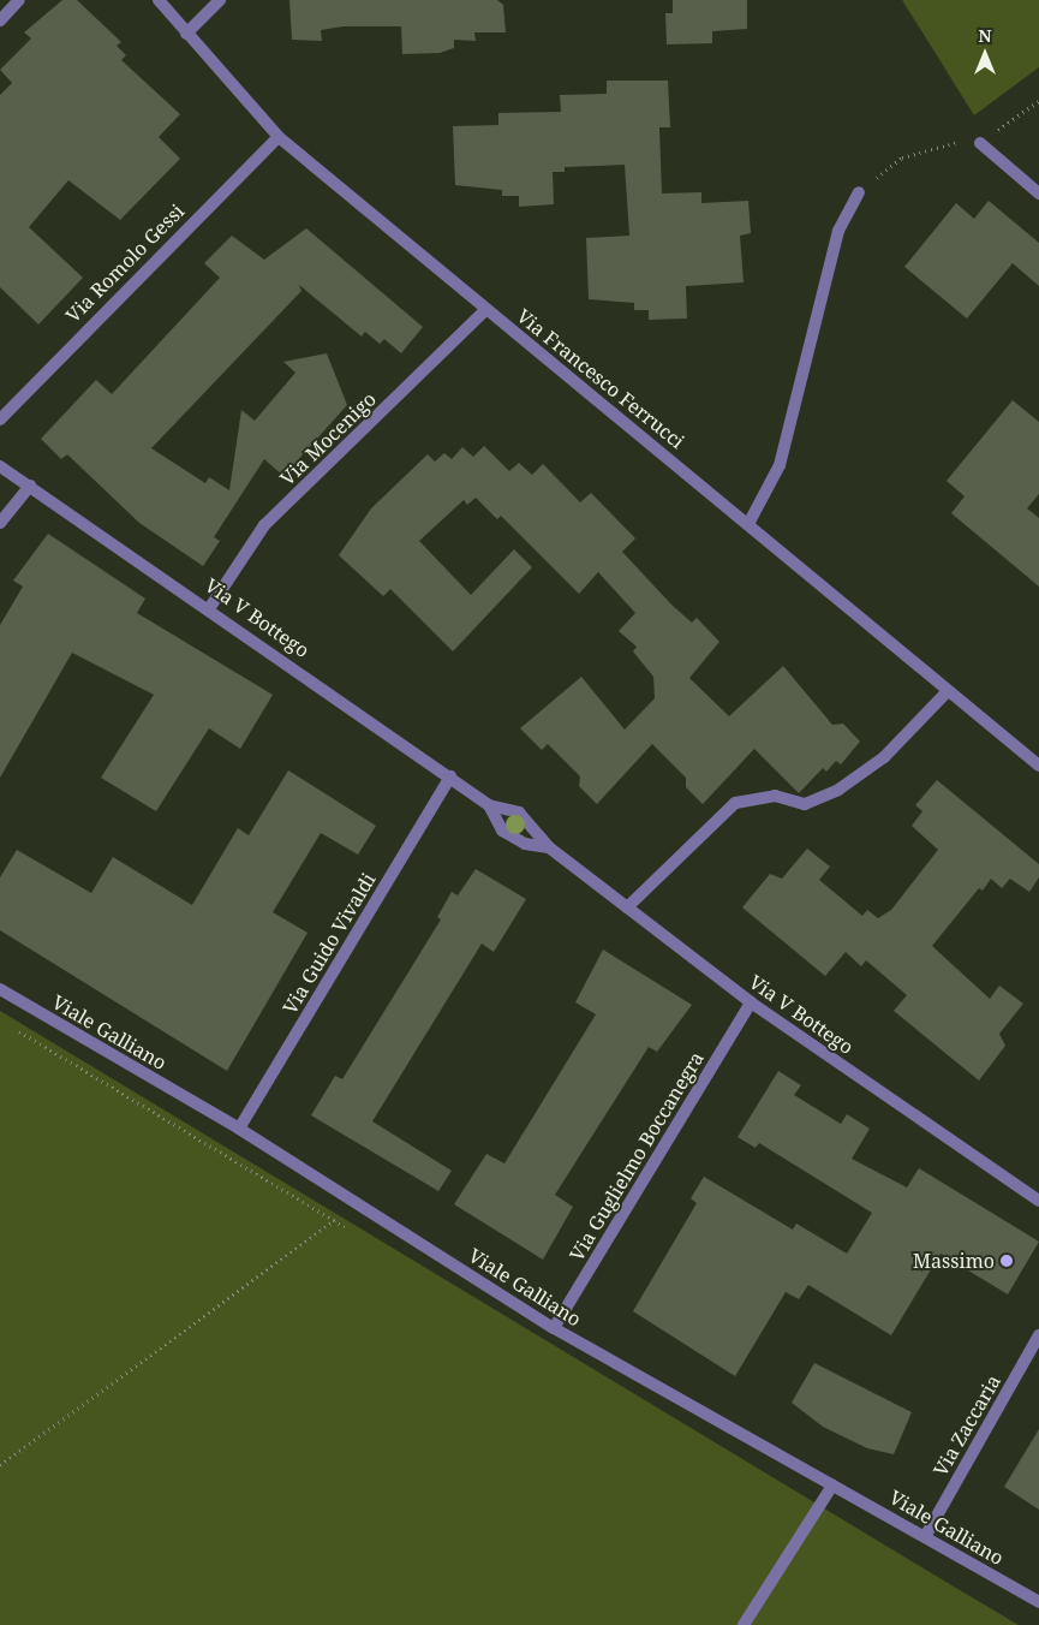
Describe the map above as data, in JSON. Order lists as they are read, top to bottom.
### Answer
{
  "streets": {
    "street": [
      "Via Romolo Gessi",
      "Via Francesco Ferrucci",
      "Via Mocenigo",
      "Via V Bottego",
      "Via Guido Vivaldi",
      "Viale Galliano",
      "Via Guglielmo Boccanegra",
      "Via Zaccaria"
    ]
  },
  "crossings": [
    ["Via Romolo Gessi", "Via Francesco Ferrucci"],
    ["Via Francesco Ferrucci", "Via Mocenigo"],
    ["Via Mocenigo", "Via V Bottego"],
    ["Via V Bottego", "Via Guido Vivaldi"],
    ["Via V Bottego", "Via Guglielmo Boccanegra"],
    ["Via Guido Vivaldi", "Viale Galliano"],
    ["Viale Galliano", "Via Guglielmo Boccanegra"],
    ["Viale Galliano", "Via Zaccaria"]
  ],
  "places": ["Massimo"],
  "north": "top"
}
